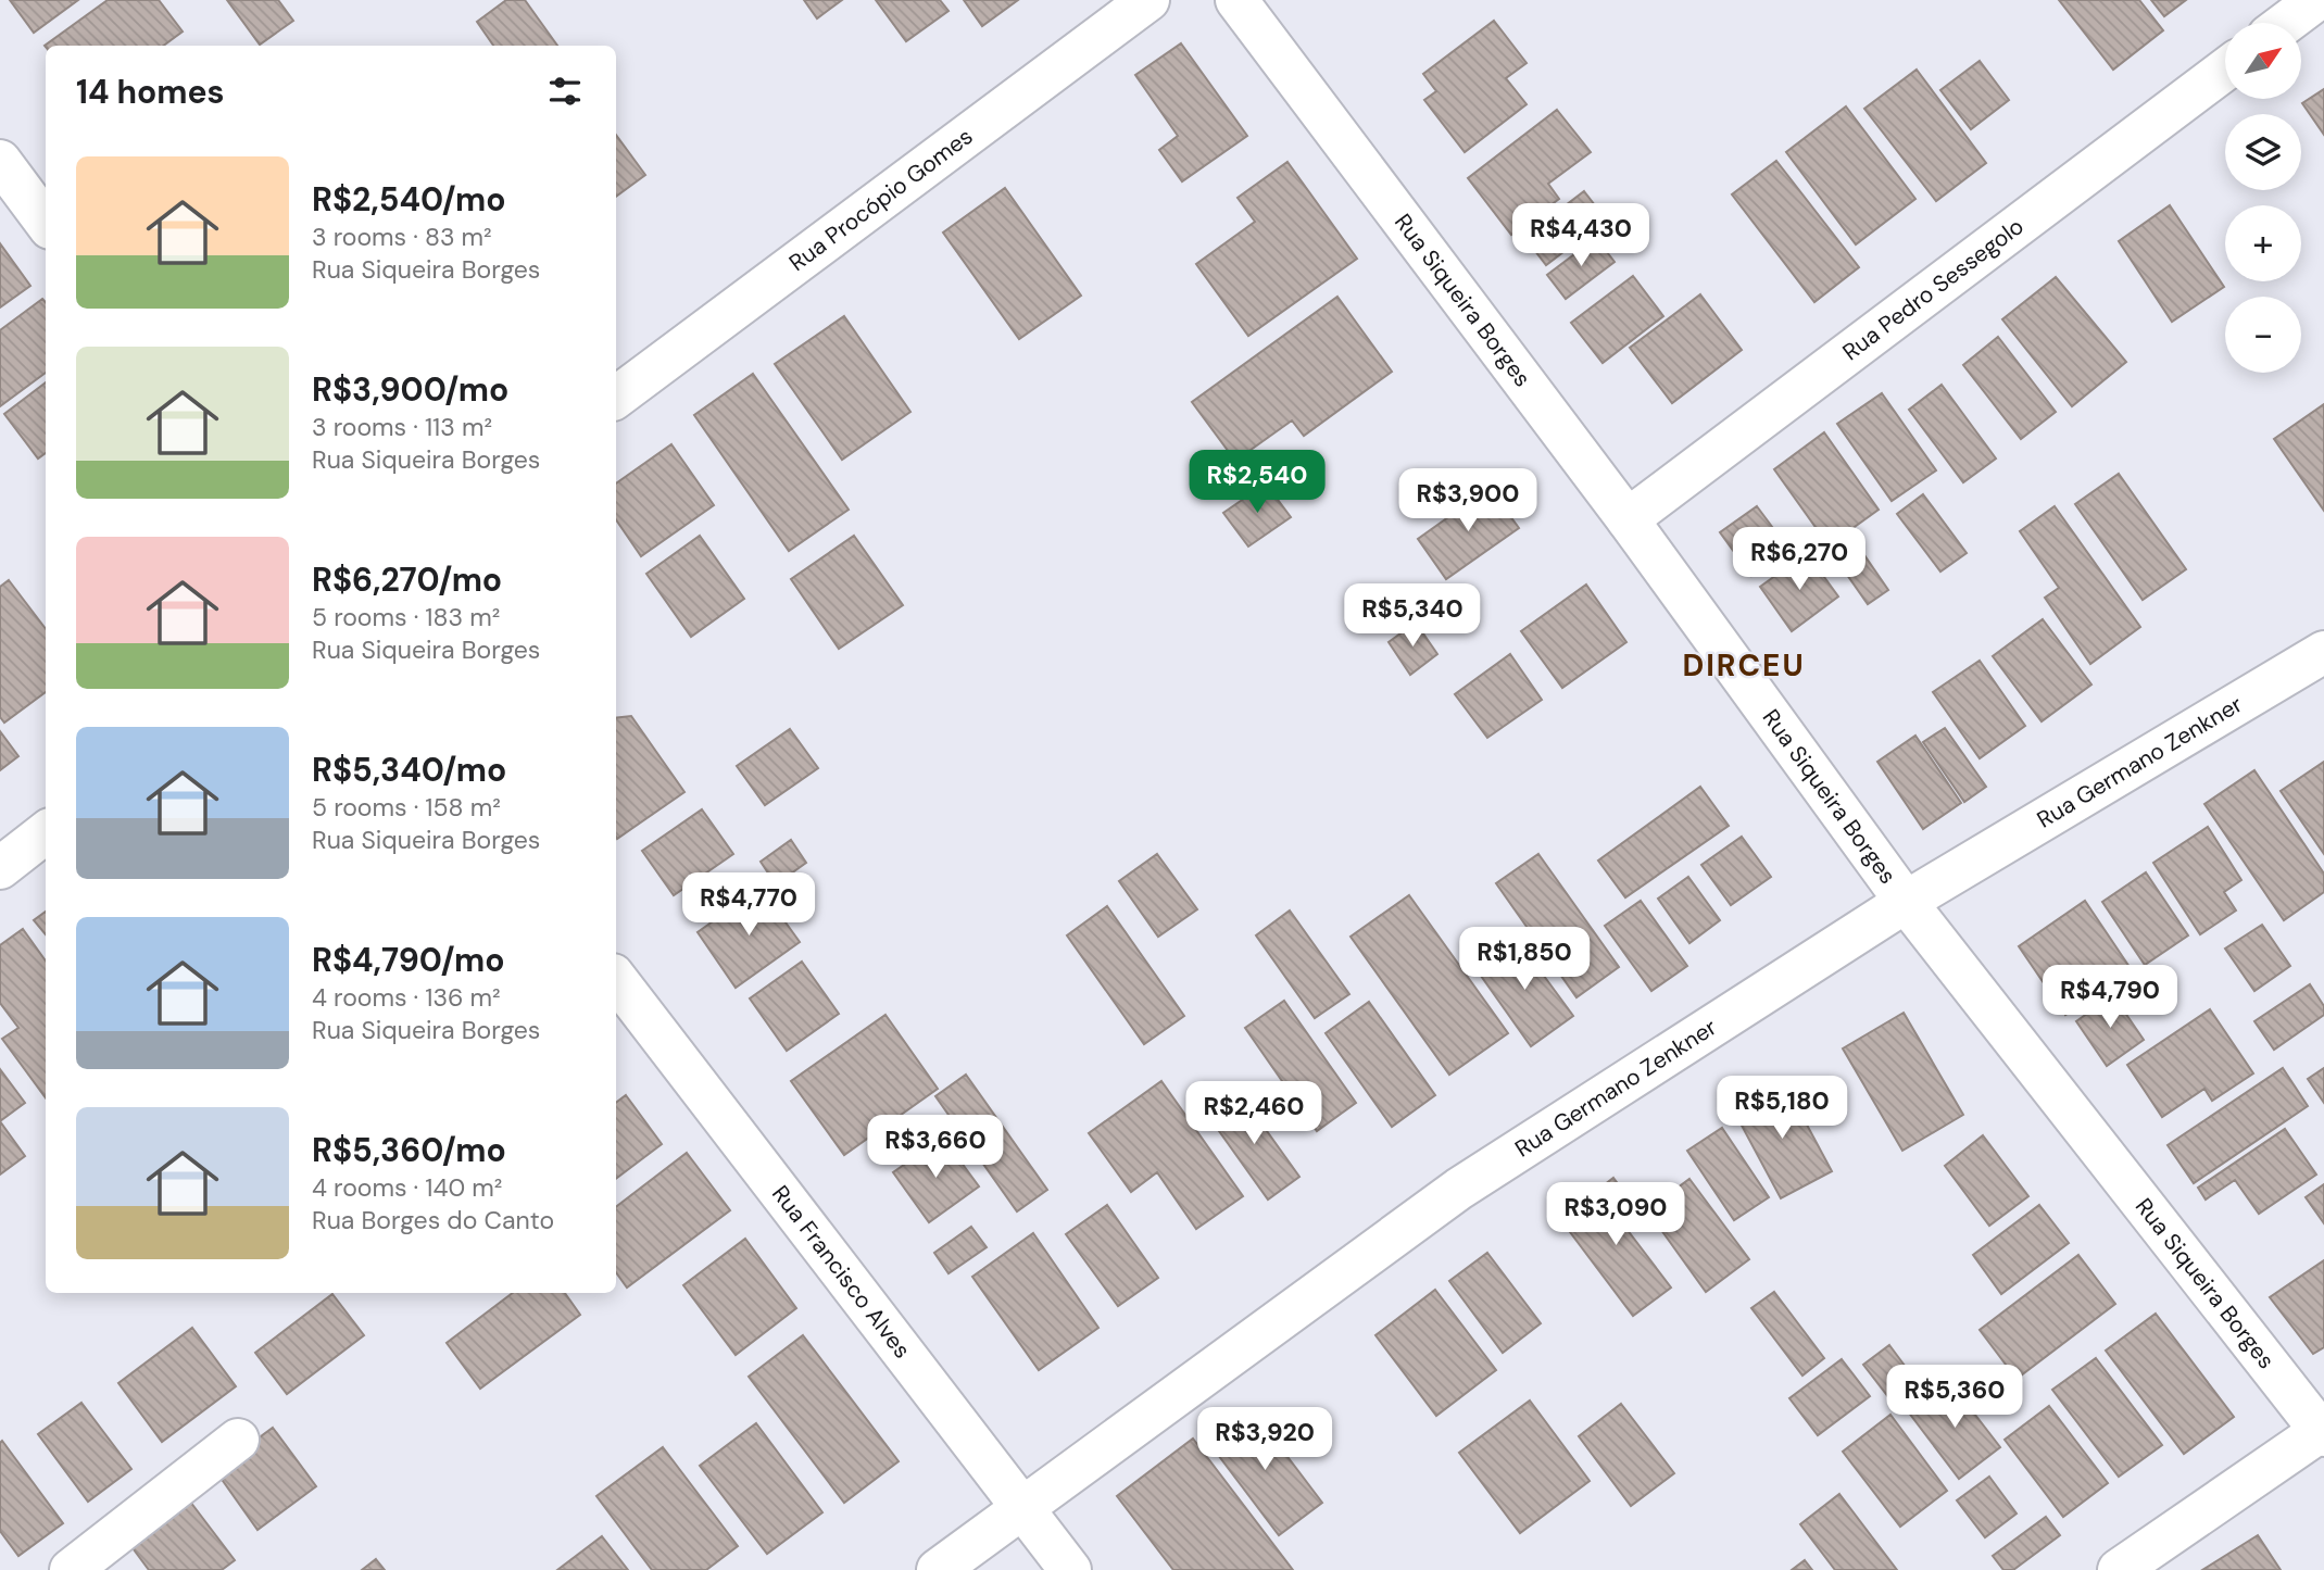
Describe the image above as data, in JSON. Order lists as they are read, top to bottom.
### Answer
{
  "streets": {
    "street": [
      "Rua Procópio Gomes",
      "Rua Pedro Sessegolo",
      "Rua Siqueira Borges",
      "Rua Germano Zenkner",
      "Rua Francisco Alves"
    ]
  },
  "crossings": [
    ["Rua Pedro Sessegolo", "Rua Siqueira Borges"],
    ["Rua Siqueira Borges", "Rua Germano Zenkner"],
    ["Rua Germano Zenkner", "Rua Francisco Alves"]
  ],
  "districts": ["DIRCEU"],
  "north": "top right",
  "page": {
    "map_buttons": ["+", "−"],
    "heading": "14 homes",
    "list": [
      {
        "name": "R$2,540/mo",
        "note": "3 rooms · 83 m² · Rua Siqueira Borges"
      },
      {
        "name": "R$3,900/mo",
        "note": "3 rooms · 113 m² · Rua Siqueira Borges"
      },
      {
        "name": "R$6,270/mo",
        "note": "5 rooms · 183 m² · Rua Siqueira Borges"
      },
      {
        "name": "R$5,340/mo",
        "note": "5 rooms · 158 m² · Rua Siqueira Borges"
      },
      {
        "name": "R$4,790/mo",
        "note": "4 rooms · 136 m² · Rua Siqueira Borges"
      },
      {
        "name": "R$5,360/mo",
        "note": "4 rooms · 140 m² · Rua Borges do Canto"
      }
    ],
    "price": [
      "R$4,430",
      "R$2,540",
      "R$3,900",
      "R$6,270",
      "R$5,340",
      "R$4,770",
      "R$1,850",
      "R$4,790",
      "R$5,180",
      "R$2,460",
      "R$3,660",
      "R$3,090",
      "R$5,360",
      "R$3,920"
    ]
  }
}
